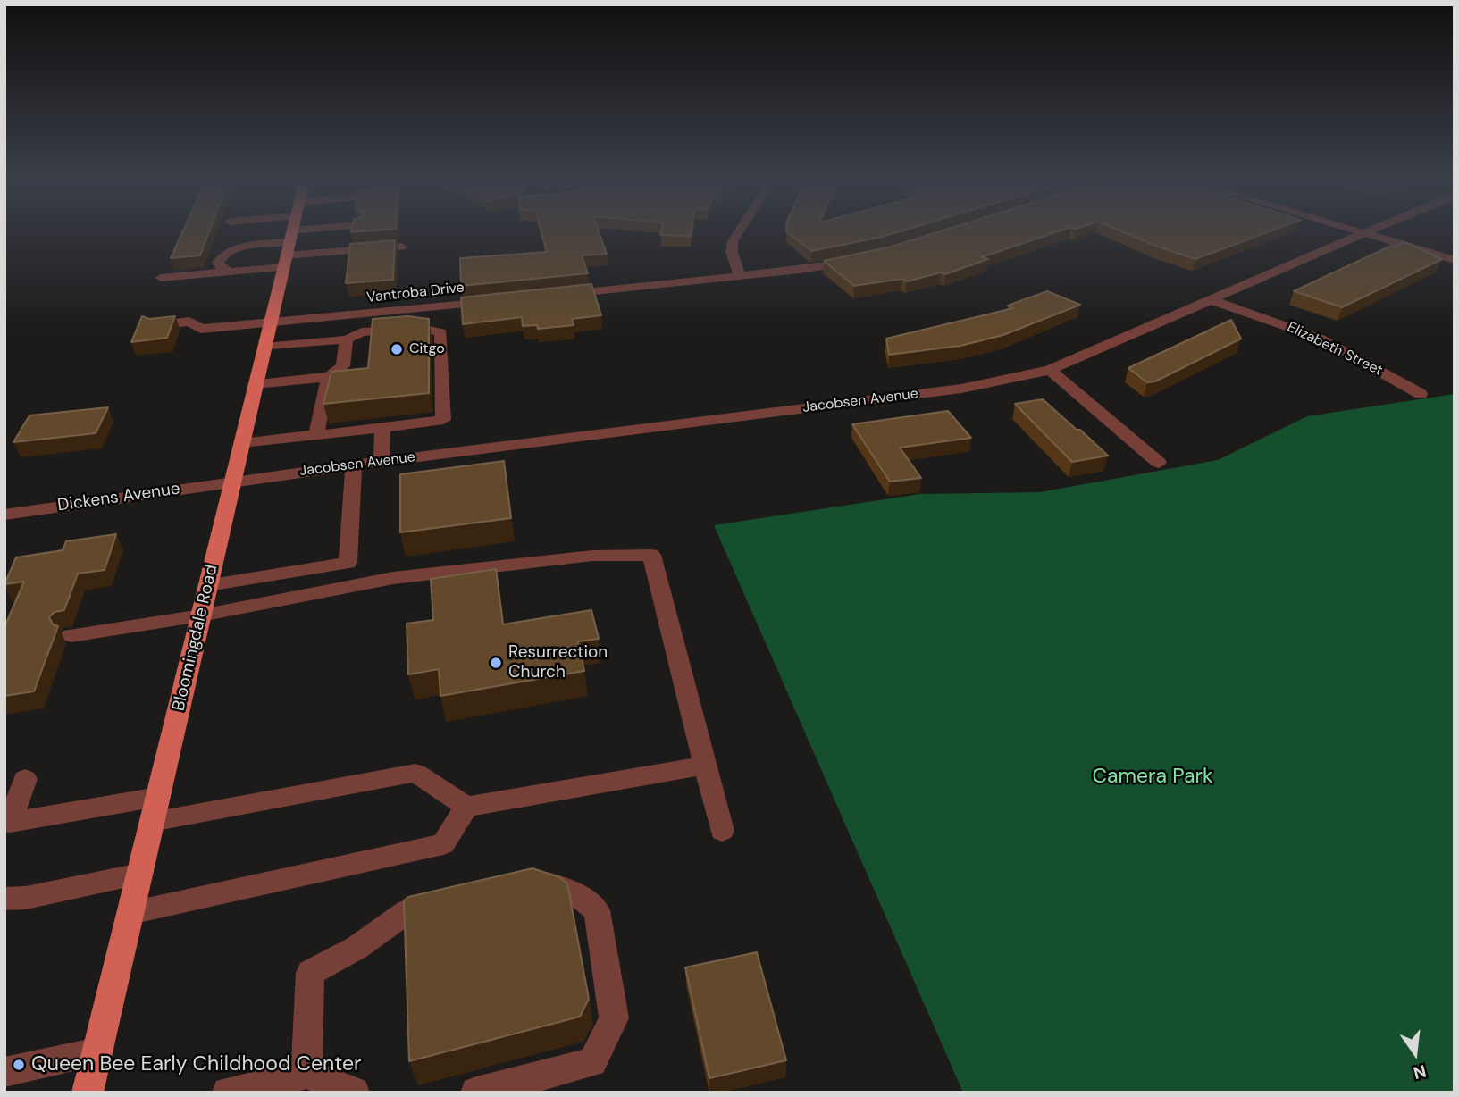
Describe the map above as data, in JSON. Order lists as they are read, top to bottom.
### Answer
{
  "streets": {
    "main road": ["Bloomingdale Road"],
    "street": [
      "Vantroba Drive",
      "Elizabeth Street",
      "Jacobsen Avenue",
      "Dickens Avenue"
    ]
  },
  "crossings": [
    ["Vantroba Drive", "Bloomingdale Road"],
    ["Elizabeth Street", "Jacobsen Avenue"],
    ["Jacobsen Avenue", "Dickens Avenue"],
    ["Jacobsen Avenue", "Bloomingdale Road"],
    ["Dickens Avenue", "Bloomingdale Road"]
  ],
  "parks": ["Camera Park"],
  "places": ["Citgo", "Resurrection Church", "Queen Bee Early Childhood Center"],
  "north": "bottom"
}
